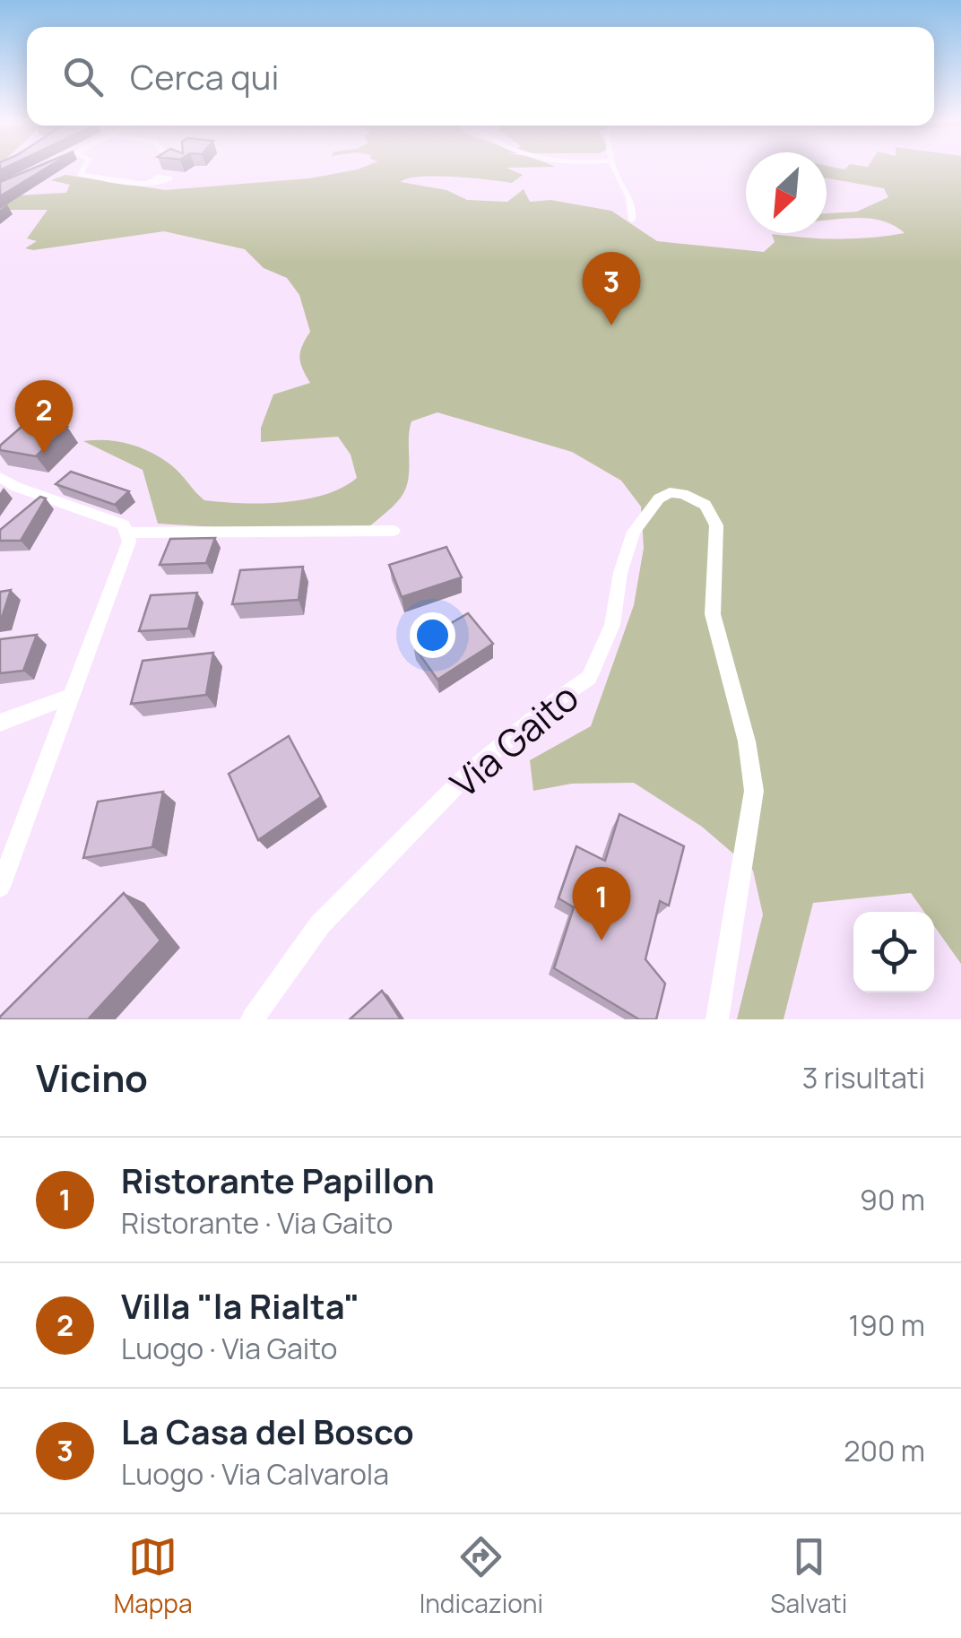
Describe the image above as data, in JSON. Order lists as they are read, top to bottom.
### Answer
{
  "streets": {
    "street": ["Via Gaito"]
  },
  "north": "bottom left",
  "page": {
    "search": "Cerca qui",
    "pins": ["3", "2", "1"],
    "heading": ["Vicino", "3 risultati"],
    "list": [
      {
        "mark": "1",
        "name": "Ristorante Papillon",
        "note": "Ristorante · Via Gaito",
        "value": "90 m"
      },
      {
        "mark": "2",
        "name": "Villa \"la Rialta\"",
        "note": "Luogo · Via Gaito",
        "value": "190 m"
      },
      {
        "mark": "3",
        "name": "La Casa del Bosco",
        "note": "Luogo · Via Calvarola",
        "value": "200 m"
      }
    ],
    "nav": ["Mappa", "Indicazioni", "Salvati"]
  }
}
